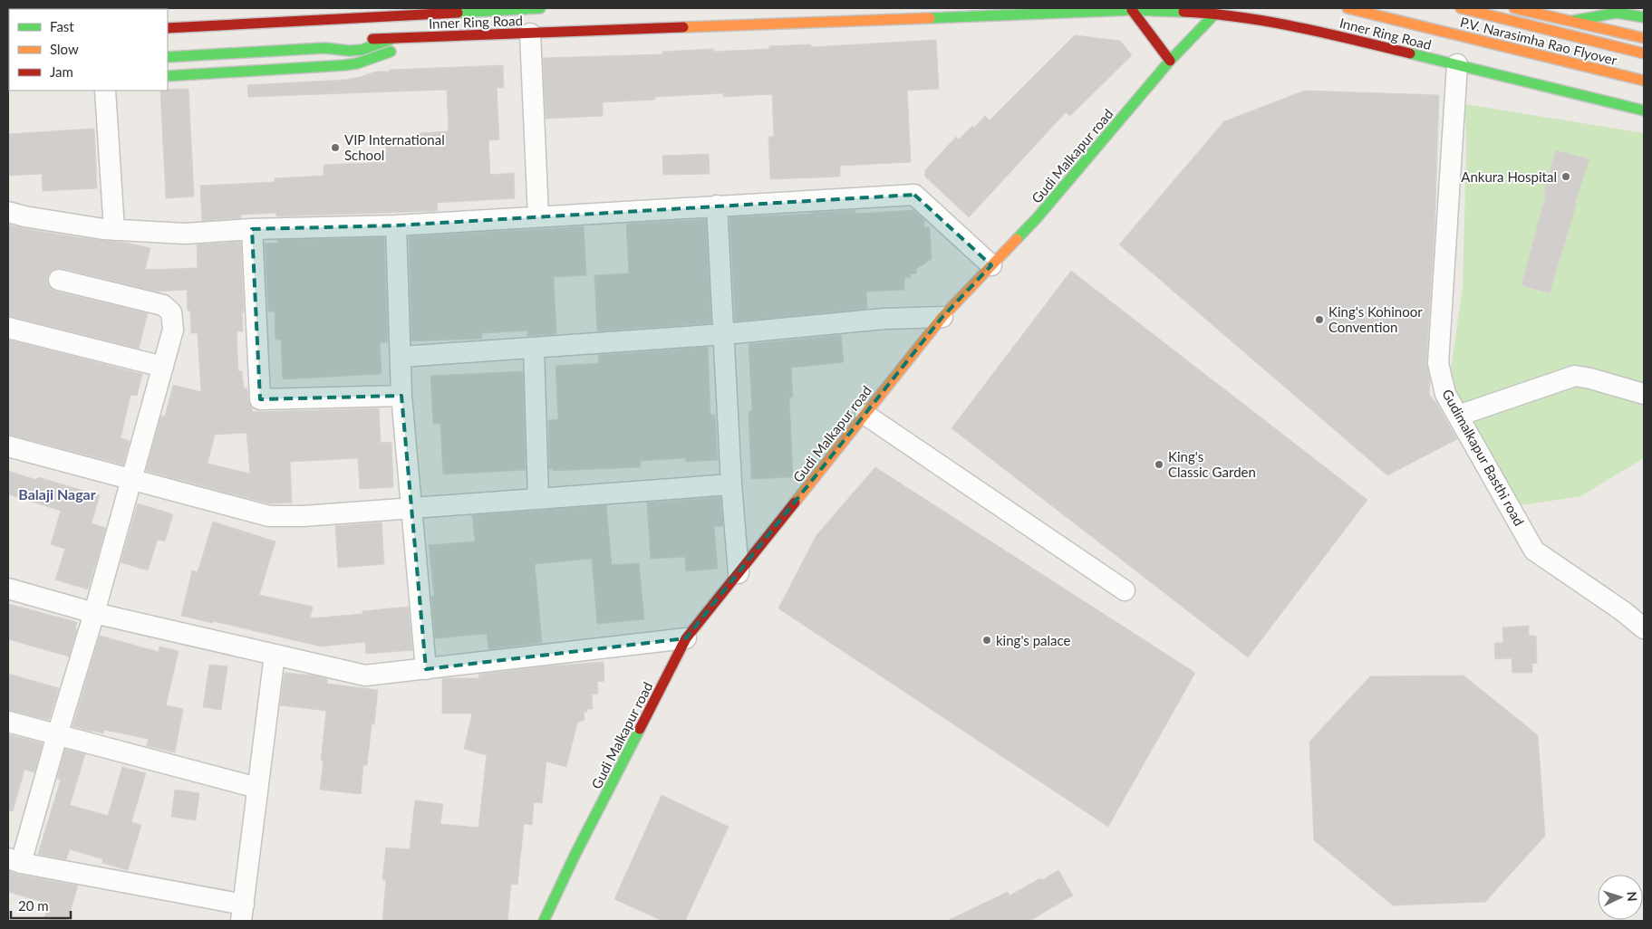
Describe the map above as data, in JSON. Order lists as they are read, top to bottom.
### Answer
{
  "streets": {
    "main road": ["Inner Ring Road", "P.V. Narasimha Rao Flyover", "Gudi Malkapur road"],
    "street": ["Gudimalkapur Basthi road"]
  },
  "crossings": [
    ["Inner Ring Road", "Gudi Malkapur road"],
    ["Inner Ring Road", "Gudimalkapur Basthi road"]
  ],
  "districts": ["Balaji Nagar"],
  "places": [
    "VIP International School",
    "Ankura Hospital",
    "King's Kohinoor Convention",
    "King's Classic Garden",
    "king's palace"
  ],
  "legend": ["Fast", "Slow", "Jam"],
  "scale_bar": "20 m",
  "north": "right"
}
